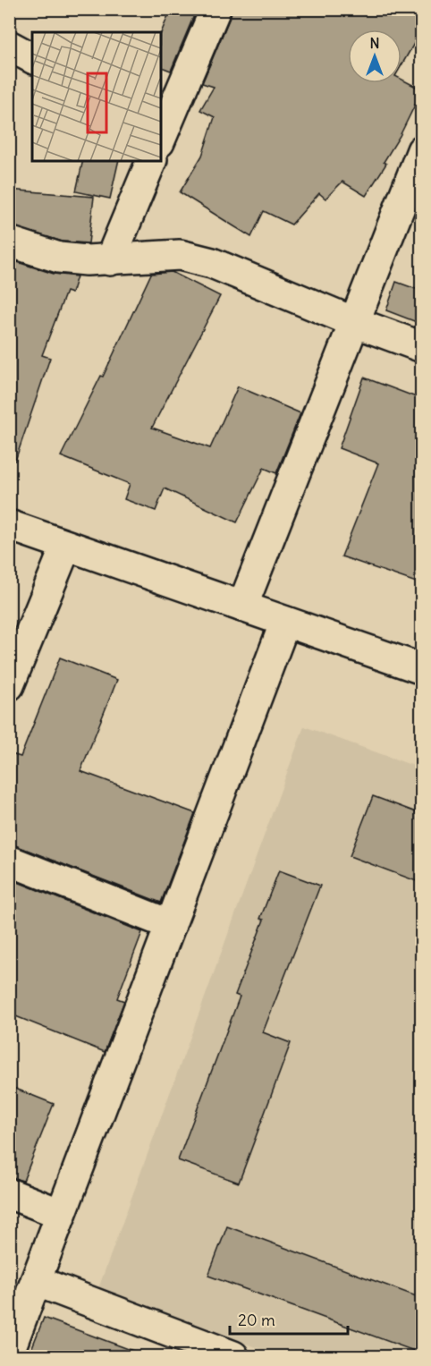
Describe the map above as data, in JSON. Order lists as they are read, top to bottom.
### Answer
{
  "scale_bar": "20 m",
  "north": "top"
}
